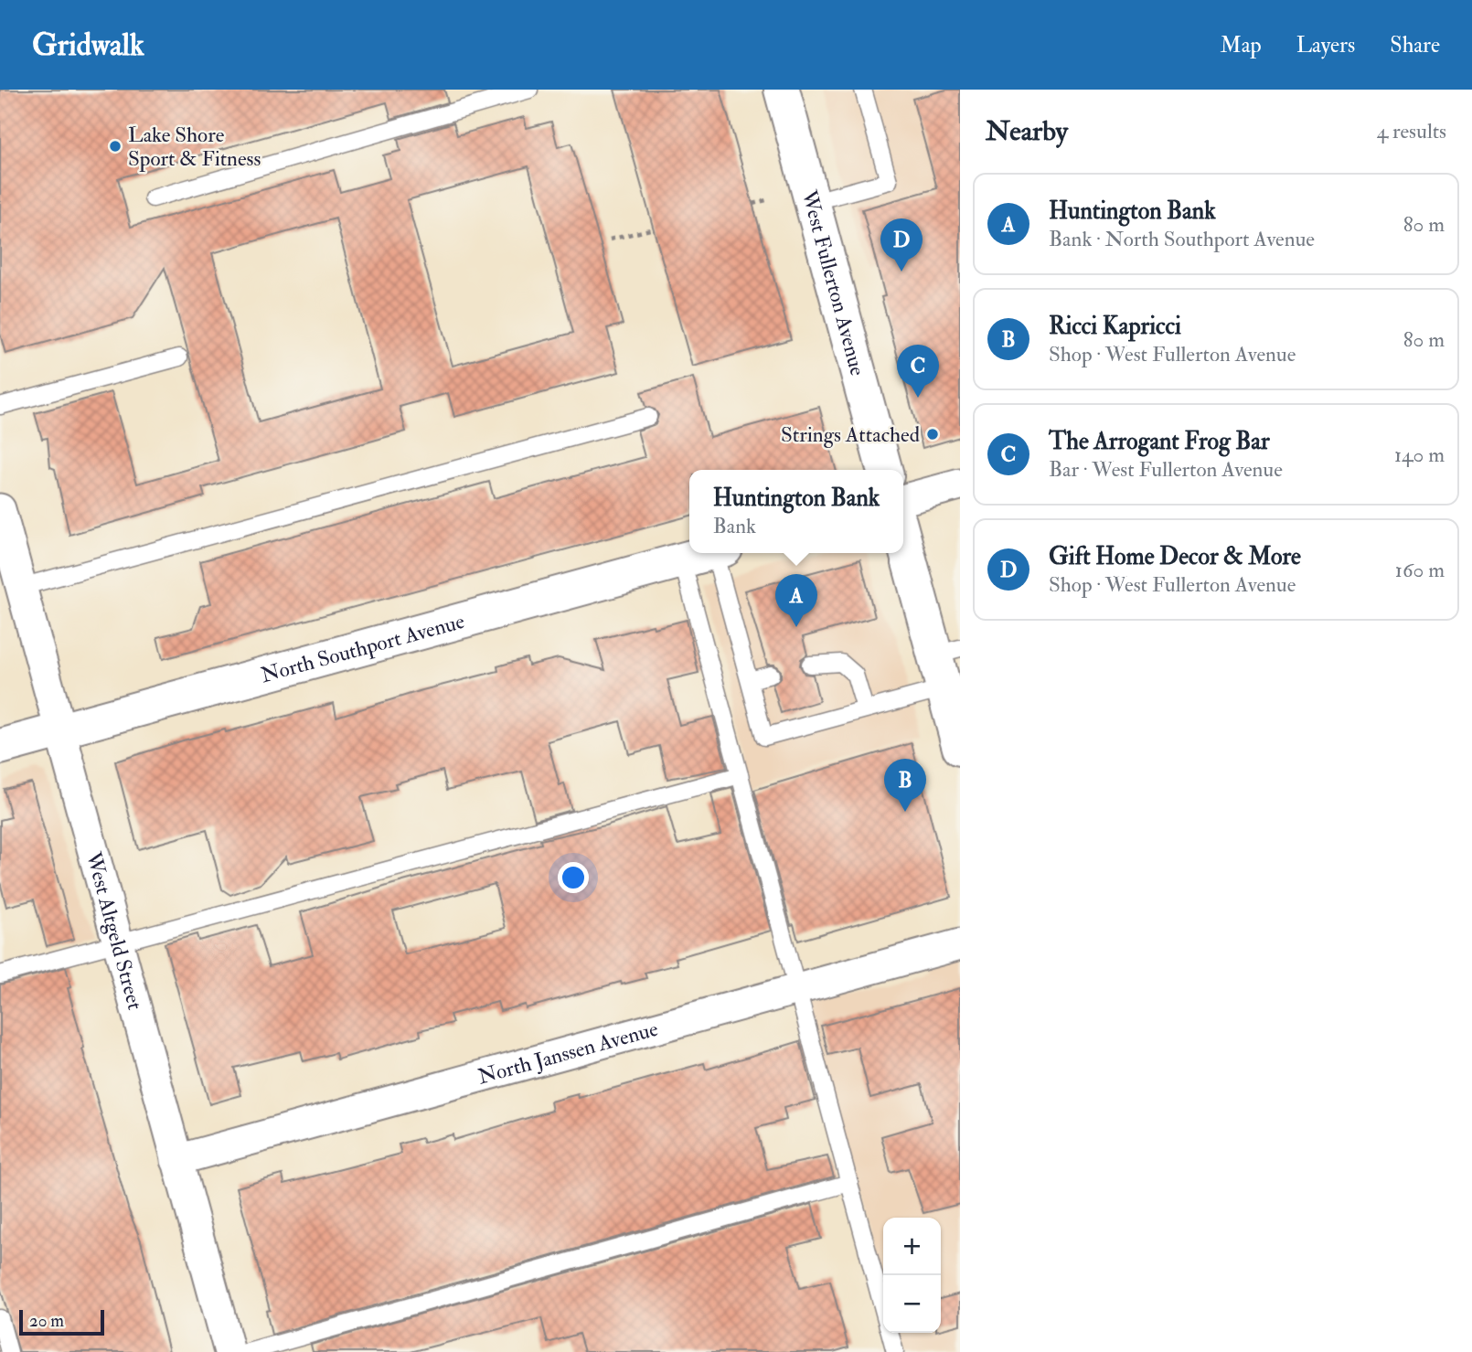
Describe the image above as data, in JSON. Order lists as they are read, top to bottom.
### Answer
{
  "streets": {
    "street": [
      "West Fullerton Avenue",
      "North Southport Avenue",
      "West Altgeld Street",
      "North Janssen Avenue"
    ]
  },
  "crossings": [
    ["North Southport Avenue", "West Altgeld Street"],
    ["West Altgeld Street", "North Janssen Avenue"]
  ],
  "places": ["Lake Shore Sport & Fitness", "Strings Attached"],
  "scale_bar": "20 m",
  "page": {
    "header": "Gridwalk",
    "nav": ["Map", "Layers", "Share"],
    "heading": ["Nearby", "4 results"],
    "list": [
      {
        "mark": "A",
        "name": "Huntington Bank",
        "note": "Bank · North Southport Avenue",
        "value": "80 m"
      },
      {
        "mark": "B",
        "name": "Ricci Kapricci",
        "note": "Shop · West Fullerton Avenue",
        "value": "80 m"
      },
      {
        "mark": "C",
        "name": "The Arrogant Frog Bar",
        "note": "Bar · West Fullerton Avenue",
        "value": "140 m"
      },
      {
        "mark": "D",
        "name": "Gift Home Decor & More",
        "note": "Shop · West Fullerton Avenue",
        "value": "160 m"
      }
    ],
    "pins": [
      "D",
      "C",
      "A",
      "B"
    ],
    "popup": ["Huntington Bank", "Bank"],
    "map_buttons": ["+", "−"],
    "scale": "20 m"
  }
}
